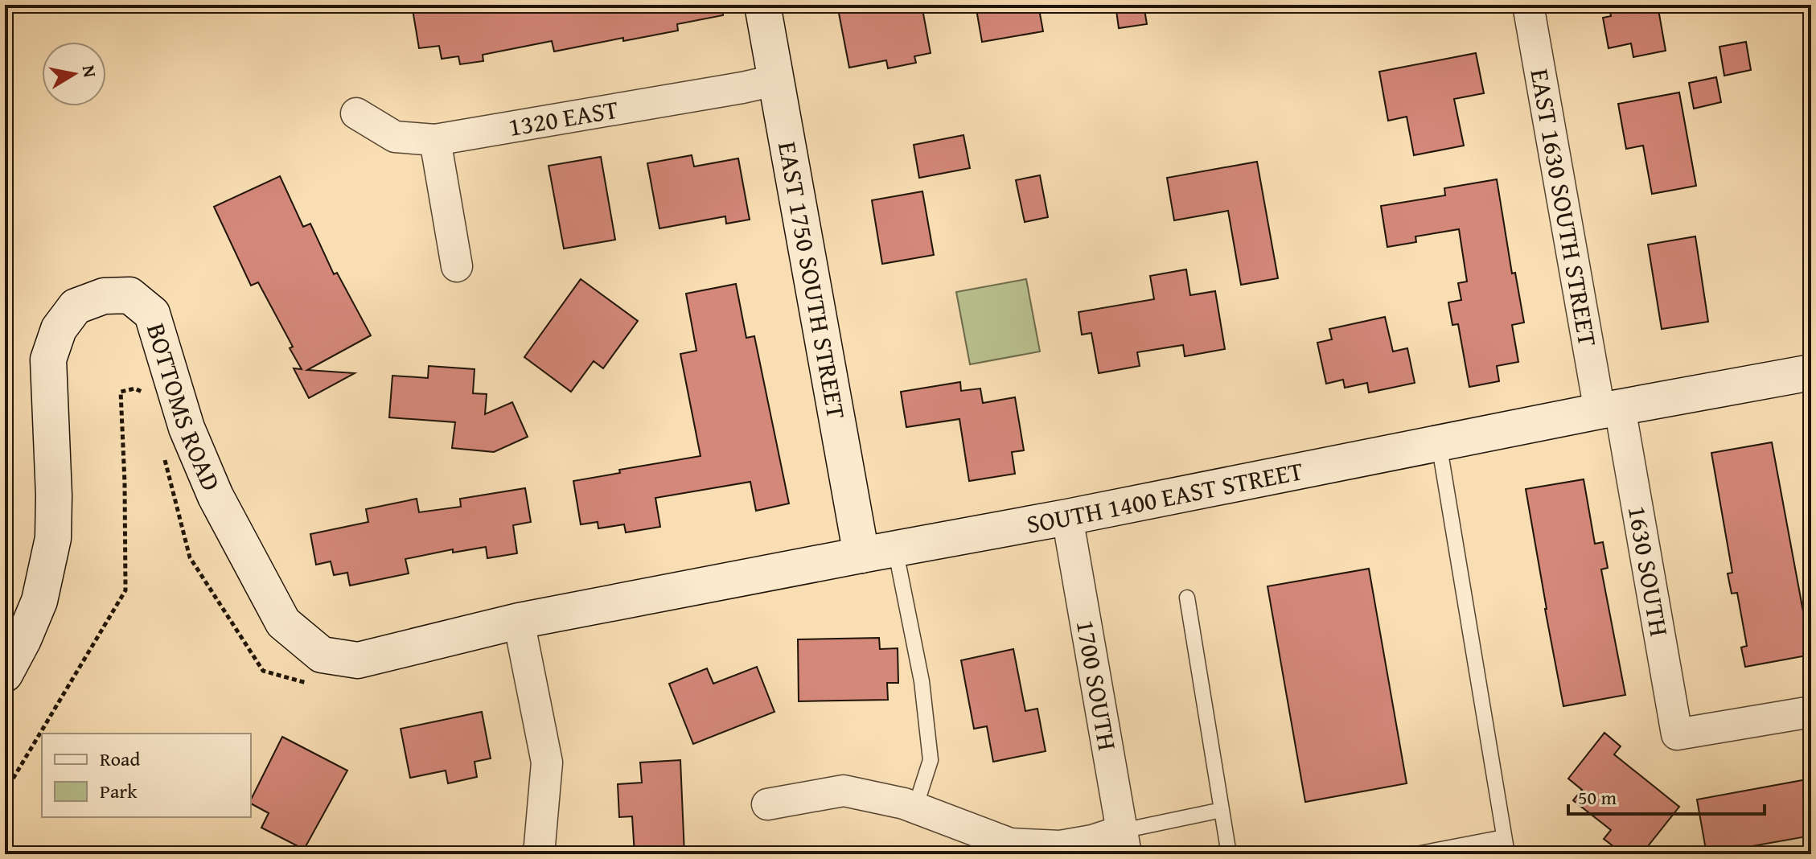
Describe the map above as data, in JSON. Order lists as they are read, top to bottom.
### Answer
{
  "streets": {
    "street": [
      "1320 EAST",
      "EAST 1630 SOUTH STREET",
      "EAST 1750 SOUTH STREET",
      "BOTTOMS ROAD",
      "SOUTH 1400 EAST STREET",
      "1630 SOUTH",
      "1700 SOUTH"
    ]
  },
  "crossings": [
    ["1320 EAST", "EAST 1750 SOUTH STREET"],
    ["EAST 1630 SOUTH STREET", "SOUTH 1400 EAST STREET"],
    ["EAST 1630 SOUTH STREET", "1630 SOUTH"],
    ["EAST 1750 SOUTH STREET", "SOUTH 1400 EAST STREET"],
    ["BOTTOMS ROAD", "SOUTH 1400 EAST STREET"],
    ["SOUTH 1400 EAST STREET", "1630 SOUTH"],
    ["SOUTH 1400 EAST STREET", "1700 SOUTH"]
  ],
  "legend": ["Road", "Park"],
  "scale_bar": "50 m",
  "north": "right"
}
